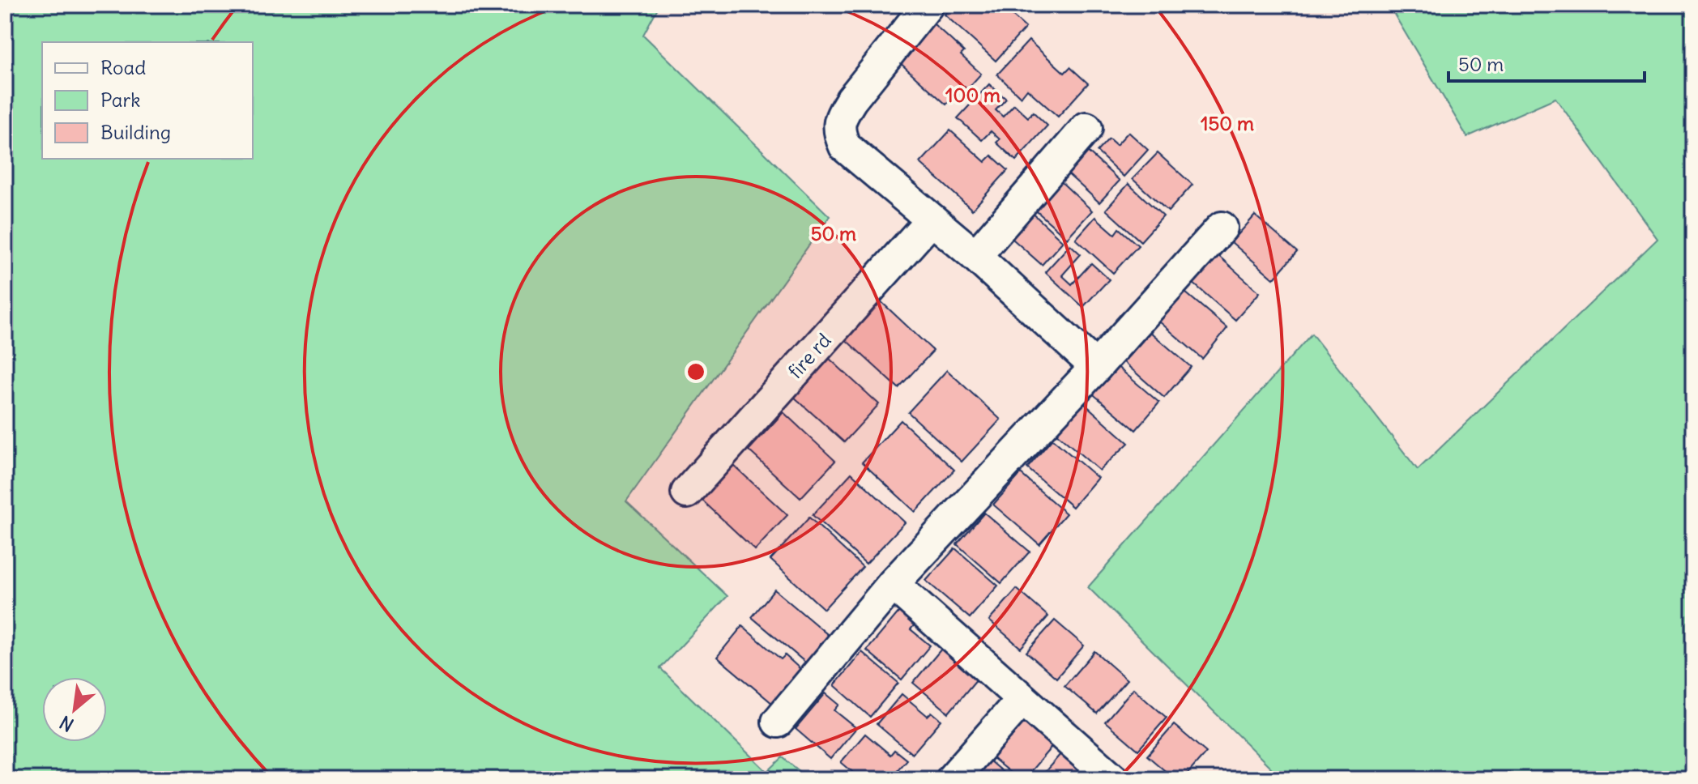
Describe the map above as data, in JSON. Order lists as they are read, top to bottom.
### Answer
{
  "streets": {
    "street": ["fire rd"]
  },
  "legend": ["Road", "Park", "Building"],
  "scale_bar": "50 m",
  "north": "bottom left",
  "rings": ["100 m", "150 m", "50 m"]
}
